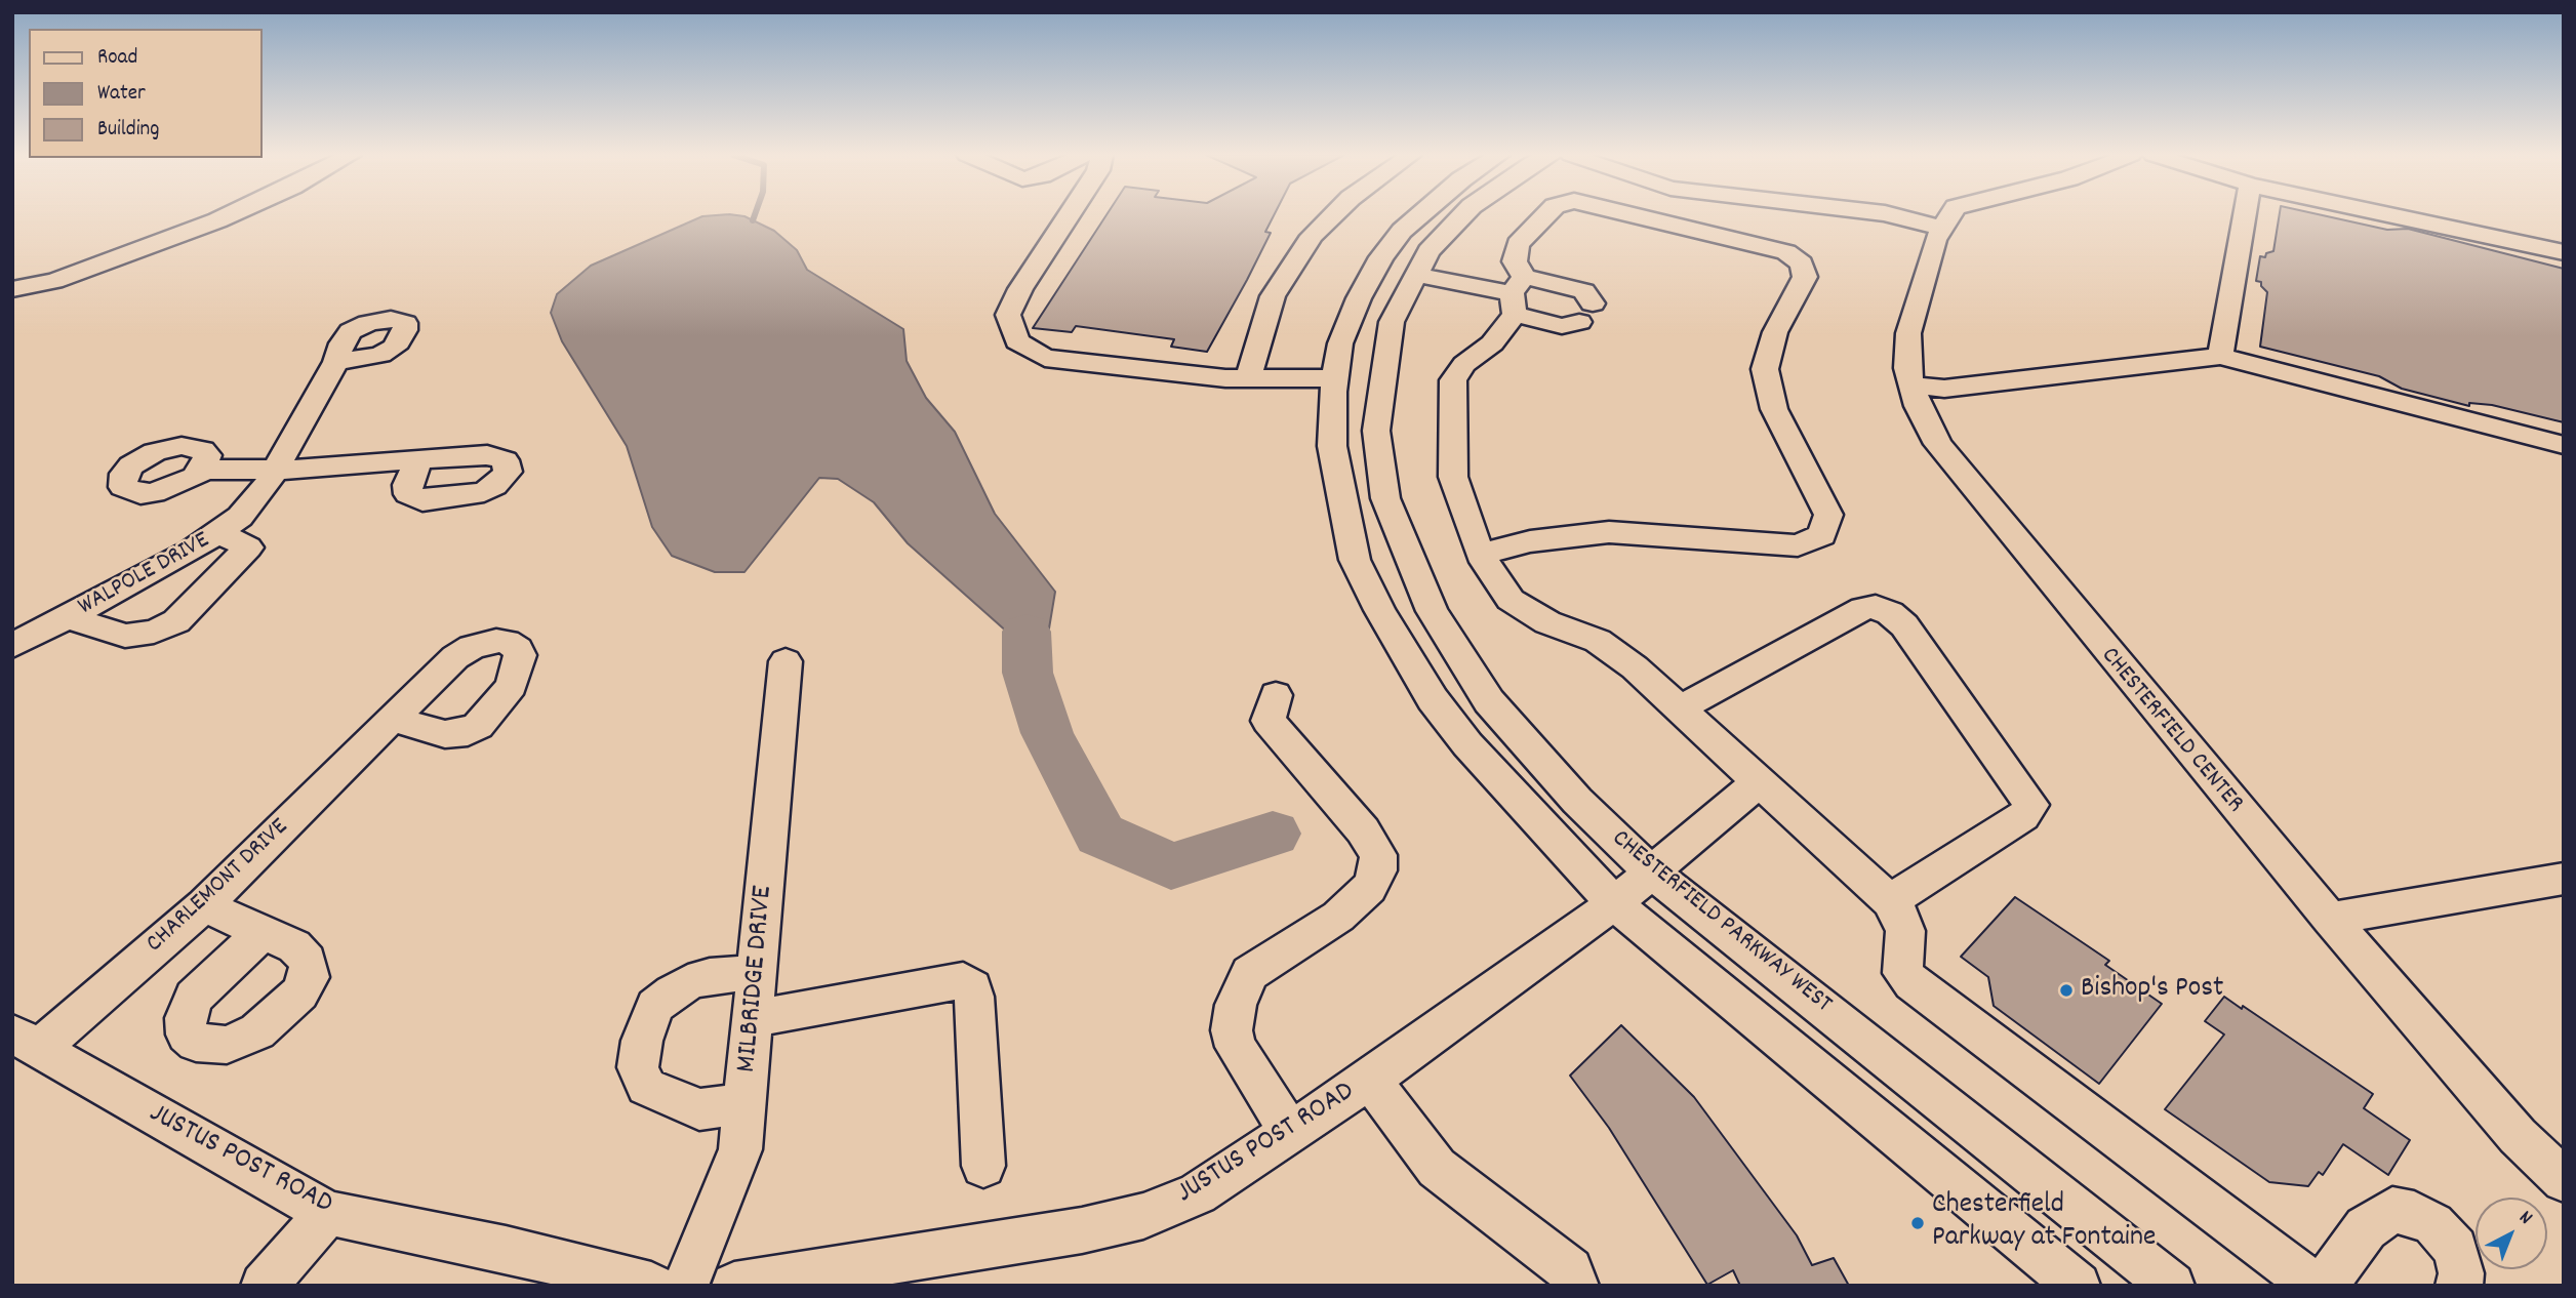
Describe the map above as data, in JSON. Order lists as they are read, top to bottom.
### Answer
{
  "streets": {
    "street": [
      "WALPOLE DRIVE",
      "CHESTERFIELD CENTER",
      "CHARLEMONT DRIVE",
      "CHESTERFIELD PARKWAY WEST",
      "MILBRIDGE DRIVE",
      "JUSTUS POST ROAD"
    ]
  },
  "crossings": [
    ["CHARLEMONT DRIVE", "JUSTUS POST ROAD"],
    ["CHESTERFIELD PARKWAY WEST", "JUSTUS POST ROAD"]
  ],
  "places": ["Bishop's Post", "Chesterfield Parkway at Fontaine"],
  "legend": ["Road", "Water", "Building"],
  "north": "top right"
}
